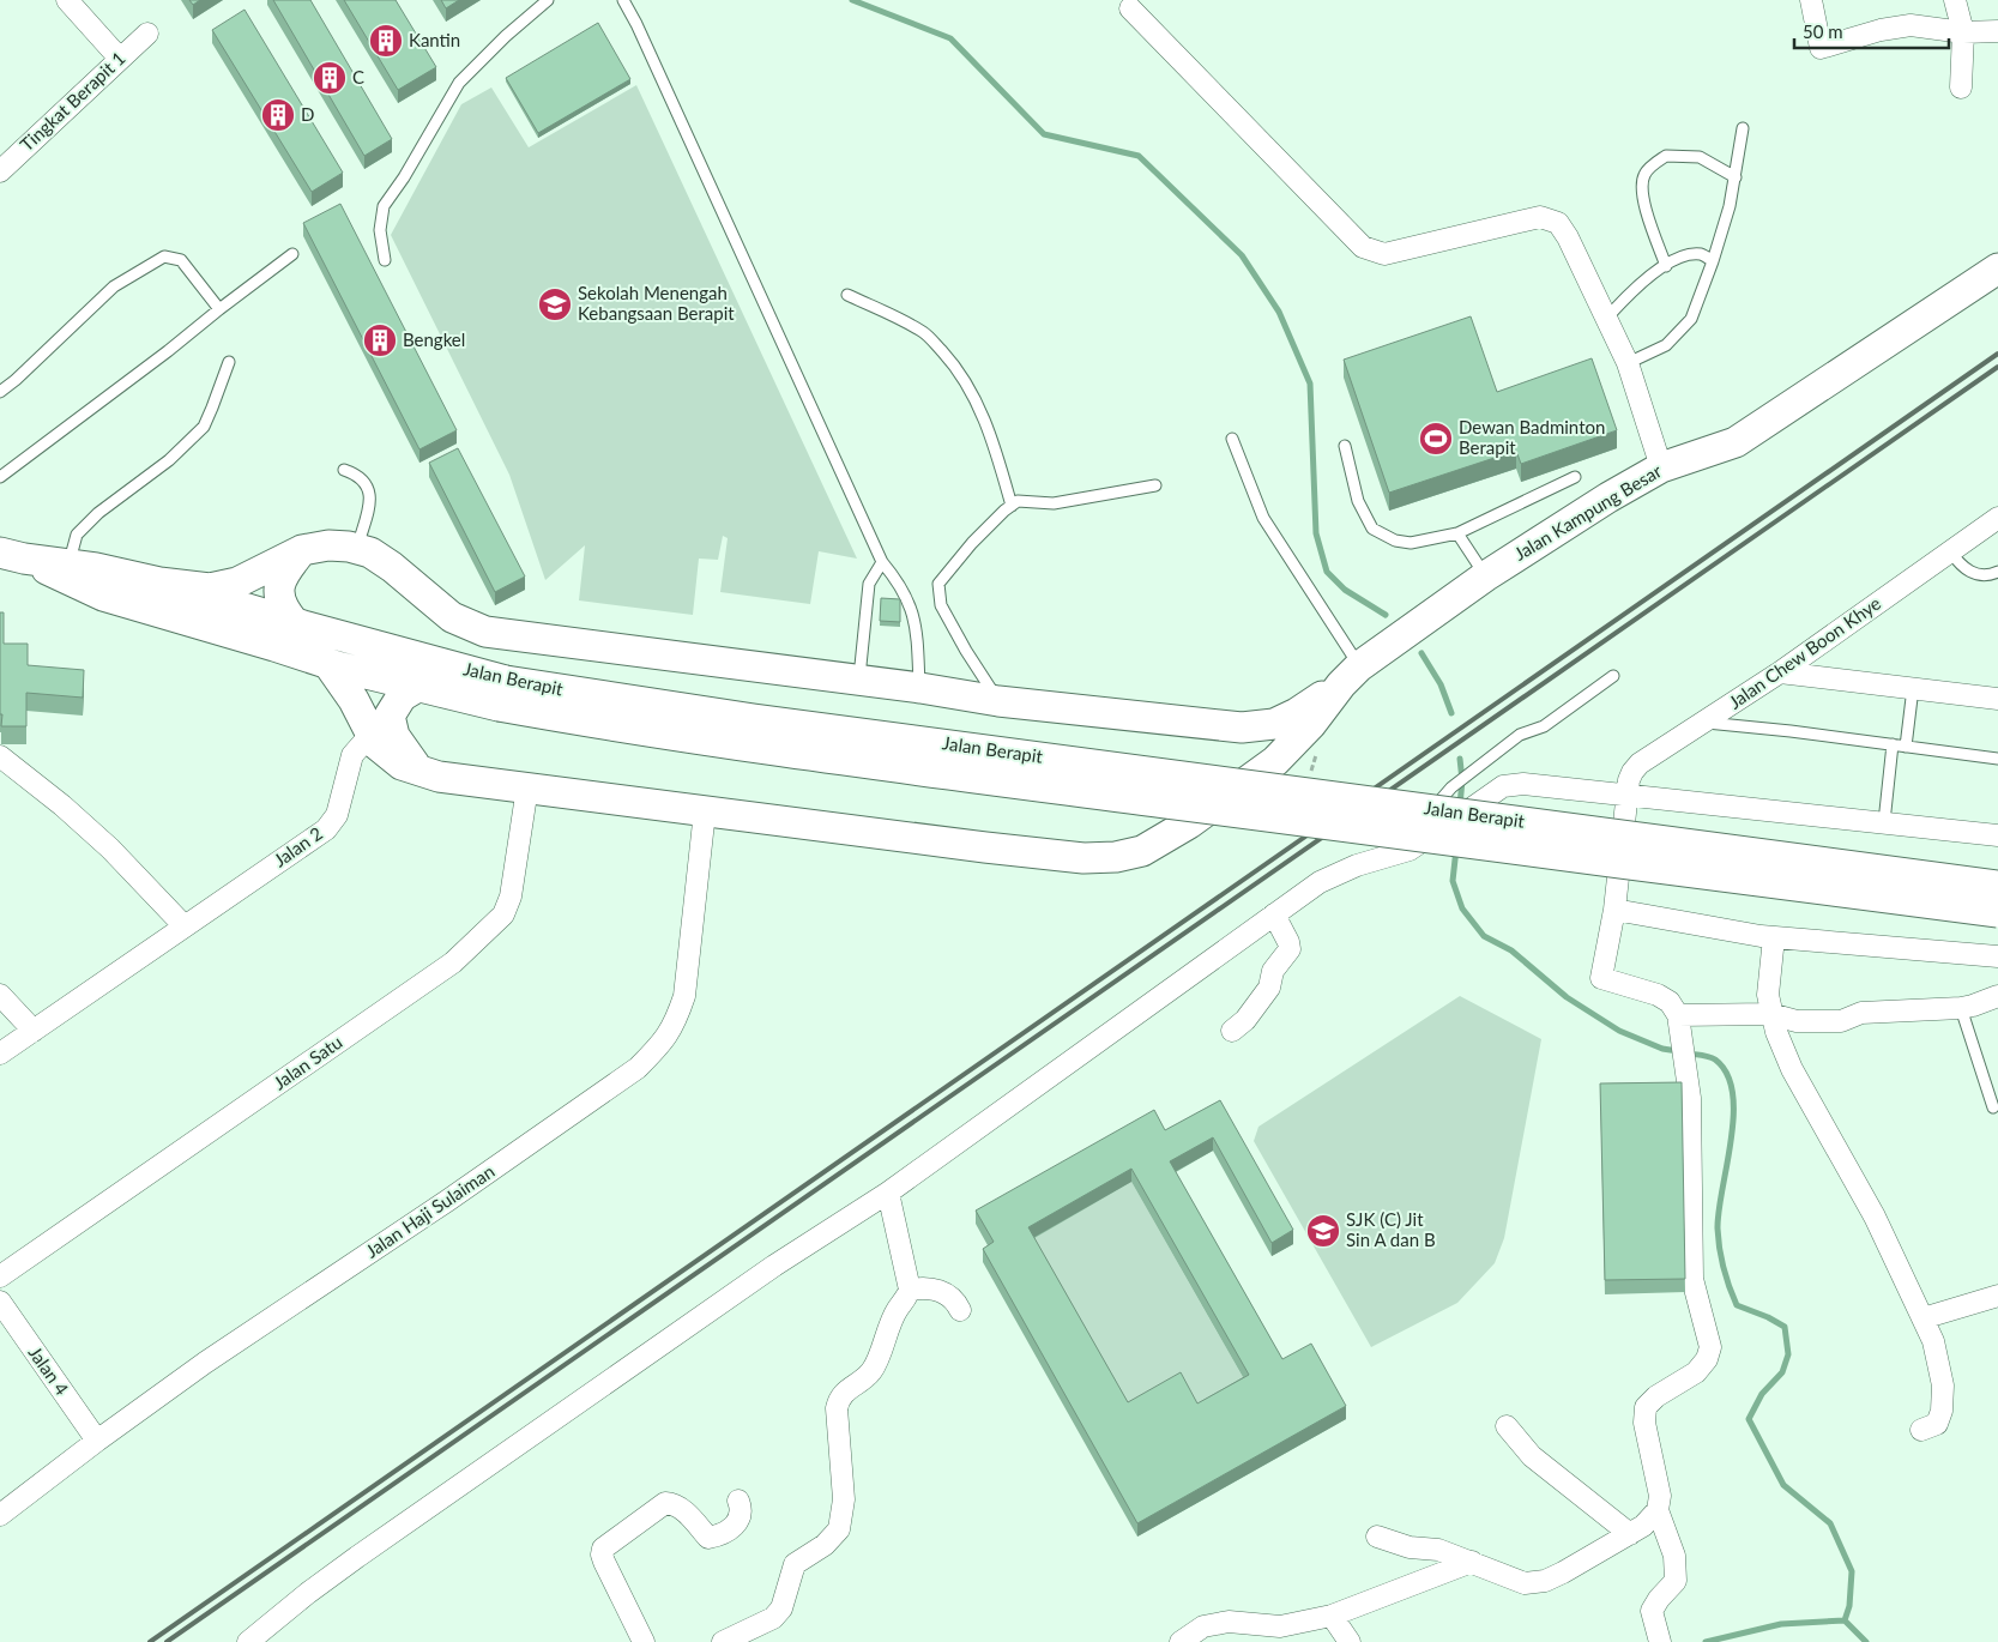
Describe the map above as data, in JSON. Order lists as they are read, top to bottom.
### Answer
{
  "streets": {
    "main road": ["Jalan Kampung Besar", "Jalan Berapit"],
    "street": [
      "Tingkat Berapit 1",
      "Jalan Chew Boon Khye",
      "Jalan 2",
      "Jalan Satu",
      "Jalan Haji Sulaiman",
      "Jalan 4"
    ]
  },
  "crossings": [
    ["Jalan Haji Sulaiman", "Jalan 4"]
  ],
  "places": {
    "building": [
      "Kantin",
      "C",
      "D",
      "Bengkel"
    ],
    "school or university": ["Sekolah Menengah Kebangsaan Berapit", "SJK (C) Jit Sin A dan B"],
    "sports": ["Dewan Badminton Berapit"]
  },
  "scale_bar": "50 m"
}
